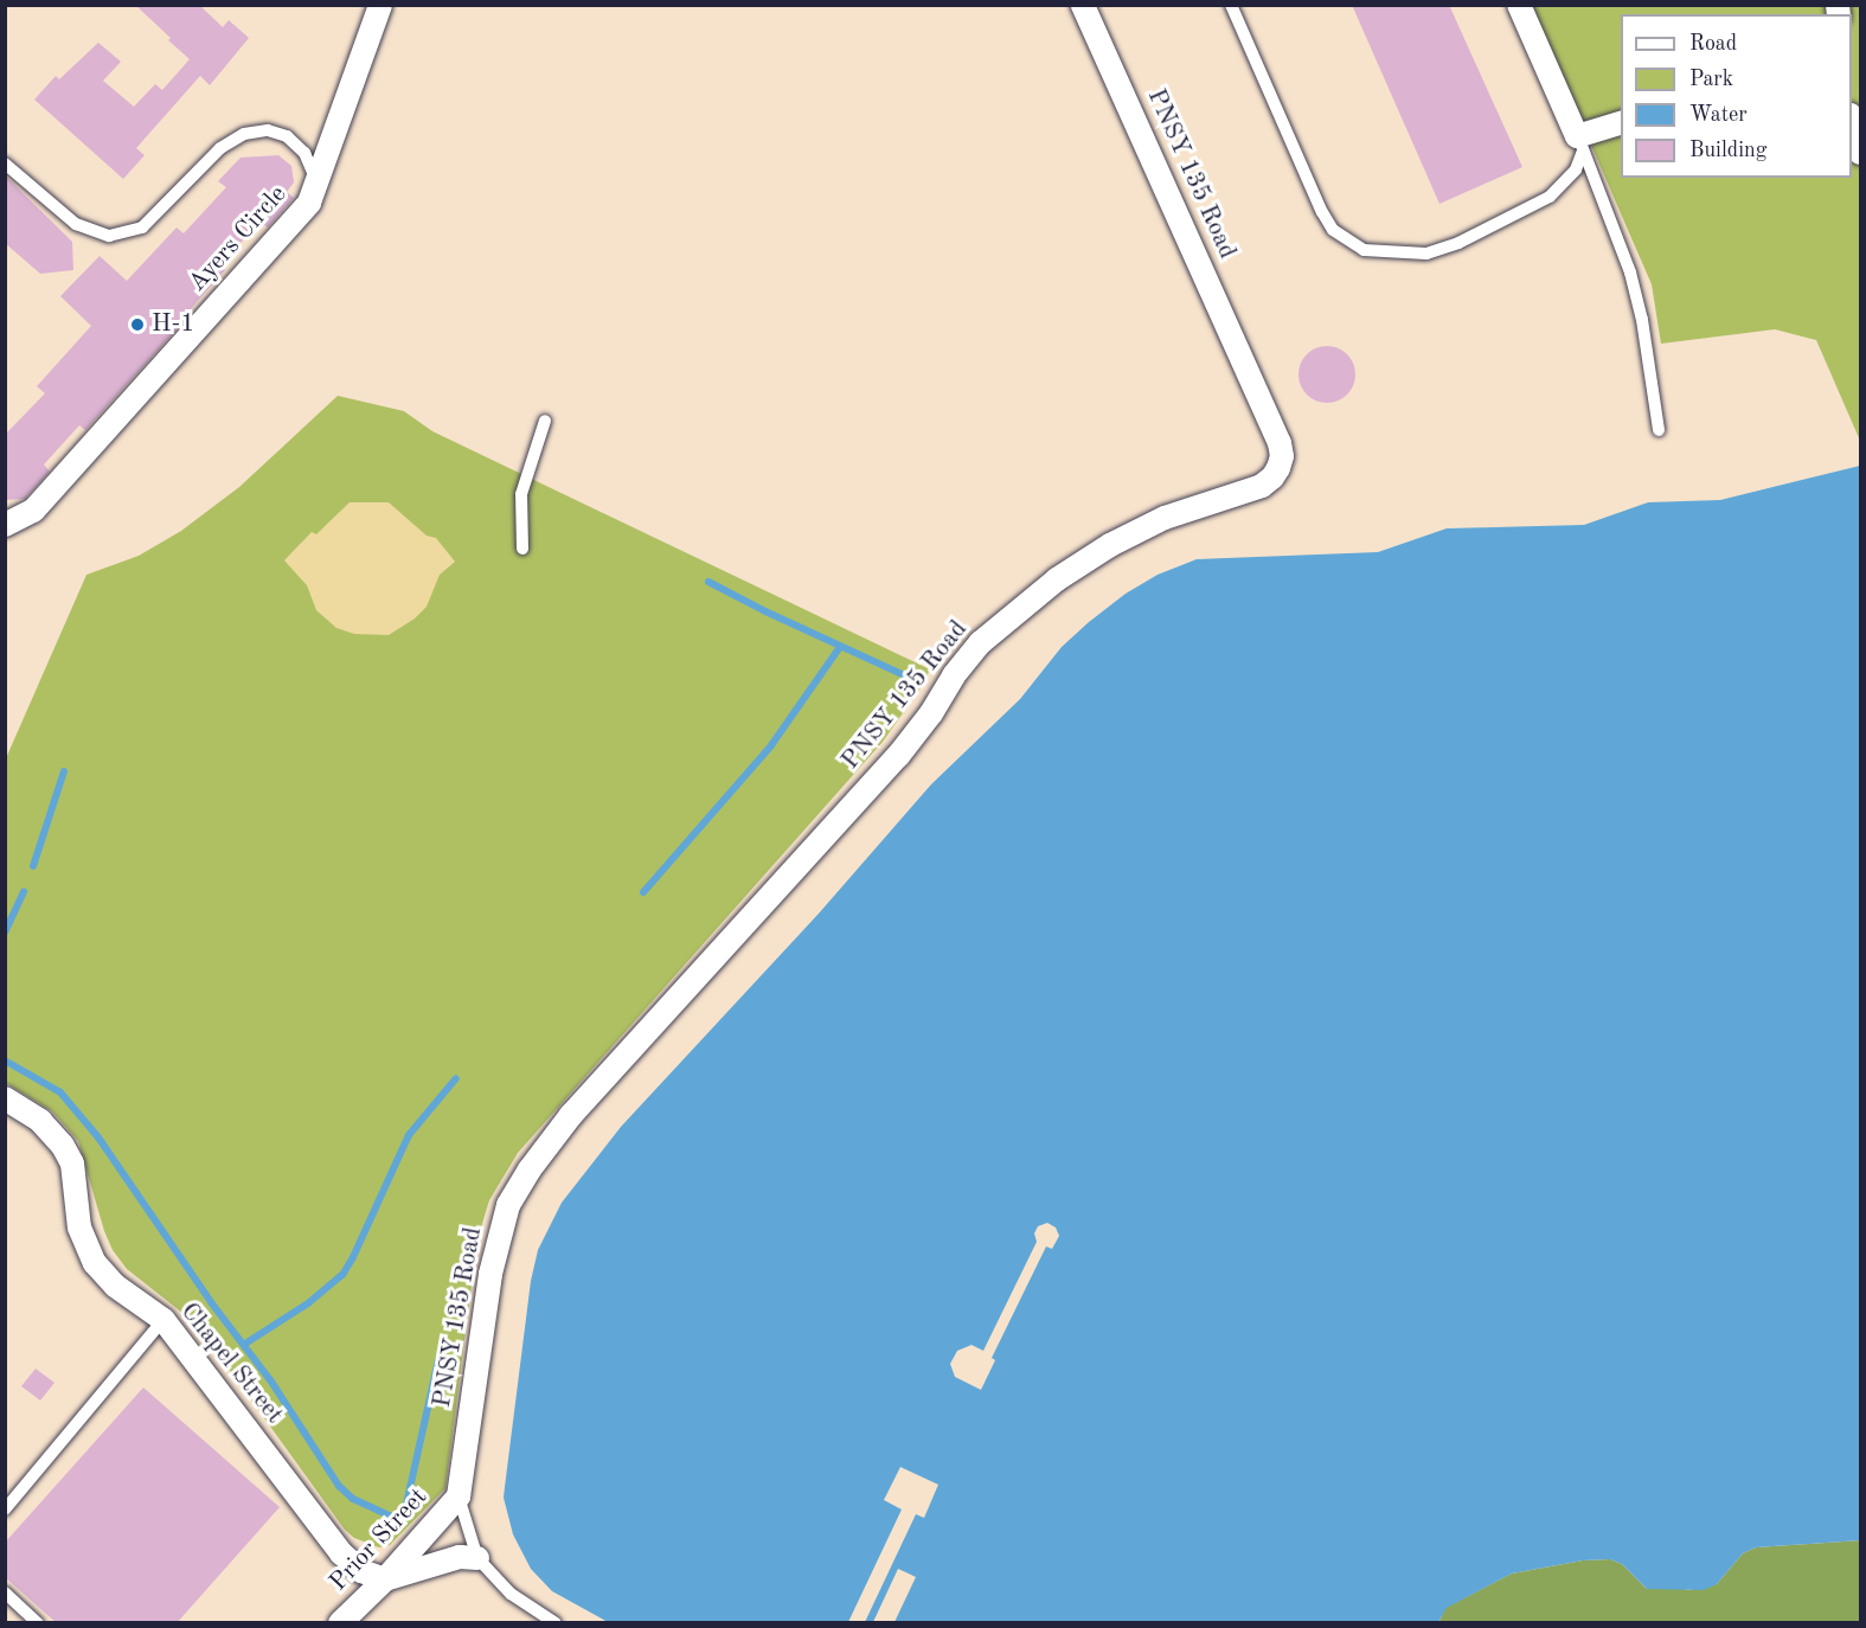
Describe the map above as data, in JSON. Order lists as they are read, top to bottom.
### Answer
{
  "streets": {
    "street": [
      "PNSY 135 Road",
      "Ayers Circle",
      "Chapel Street",
      "Prior Street"
    ]
  },
  "crossings": [
    ["PNSY 135 Road", "Prior Street"],
    ["Chapel Street", "Prior Street"]
  ],
  "places": ["H-1"],
  "legend": [
    "Road",
    "Park",
    "Water",
    "Building"
  ]
}
